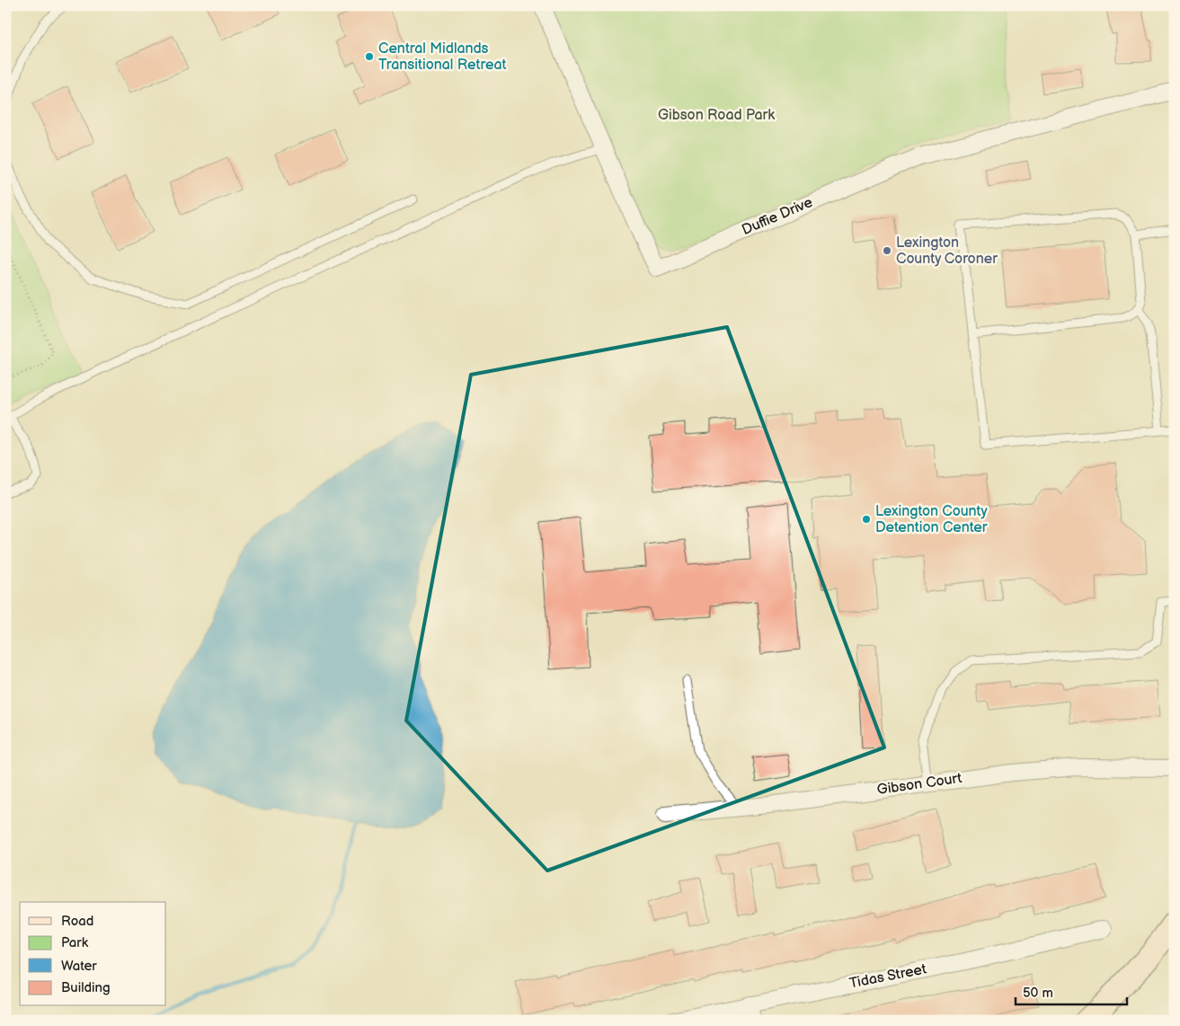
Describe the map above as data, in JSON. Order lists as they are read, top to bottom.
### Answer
{
  "streets": {
    "street": ["Duffie Drive", "Gibson Court", "Tidas Street"]
  },
  "parks": ["Gibson Road Park"],
  "places": ["Central Midlands Transitional Retreat", "Lexington County Coroner", "Lexington County Detention Center"],
  "legend": [
    "Road",
    "Park",
    "Water",
    "Building"
  ],
  "scale_bar": "50 m"
}
